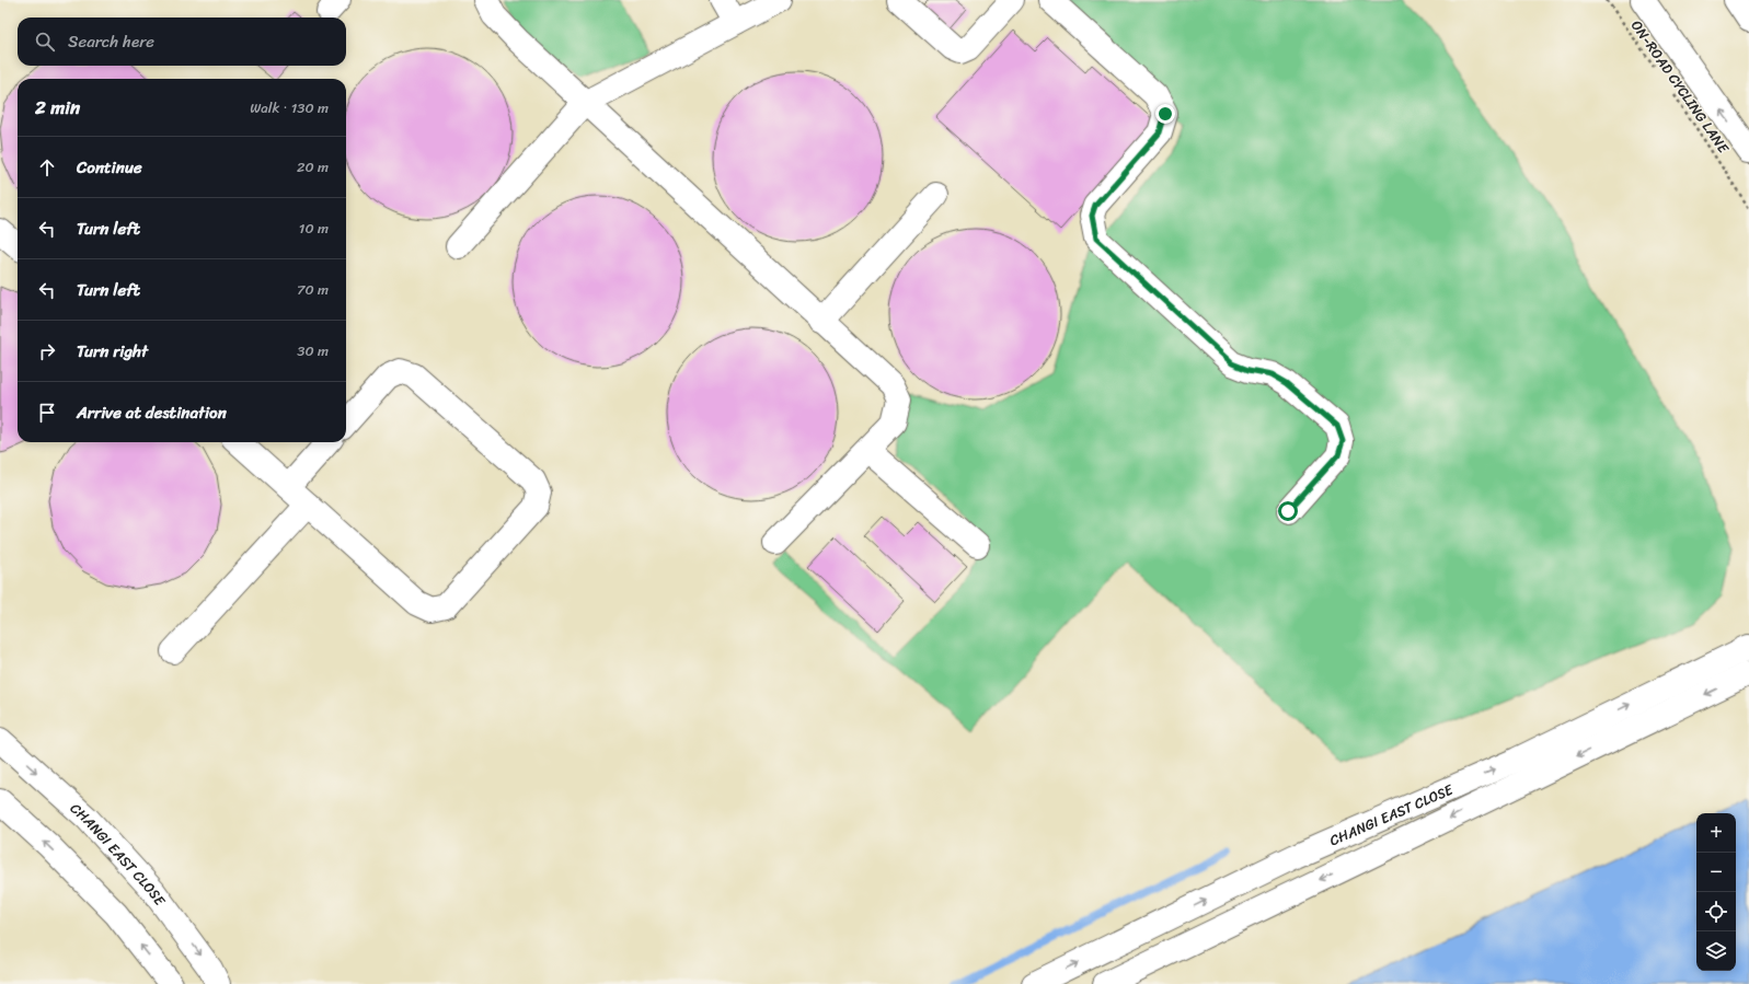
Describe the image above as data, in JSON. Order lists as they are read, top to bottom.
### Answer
{
  "streets": {
    "street": ["CHANGI EAST CLOSE"],
    "path": ["ON-ROAD CYCLING LANE"]
  },
  "page": {
    "search": "Search here",
    "heading": ["2 min", "Walk · 130 m"],
    "list": [
      ["Continue", "20 m"],
      ["Turn left", "10 m"],
      ["Turn left", "70 m"],
      ["Turn right", "30 m"],
      "Arrive at destination"
    ],
    "map_buttons": ["+", "−"]
  }
}
